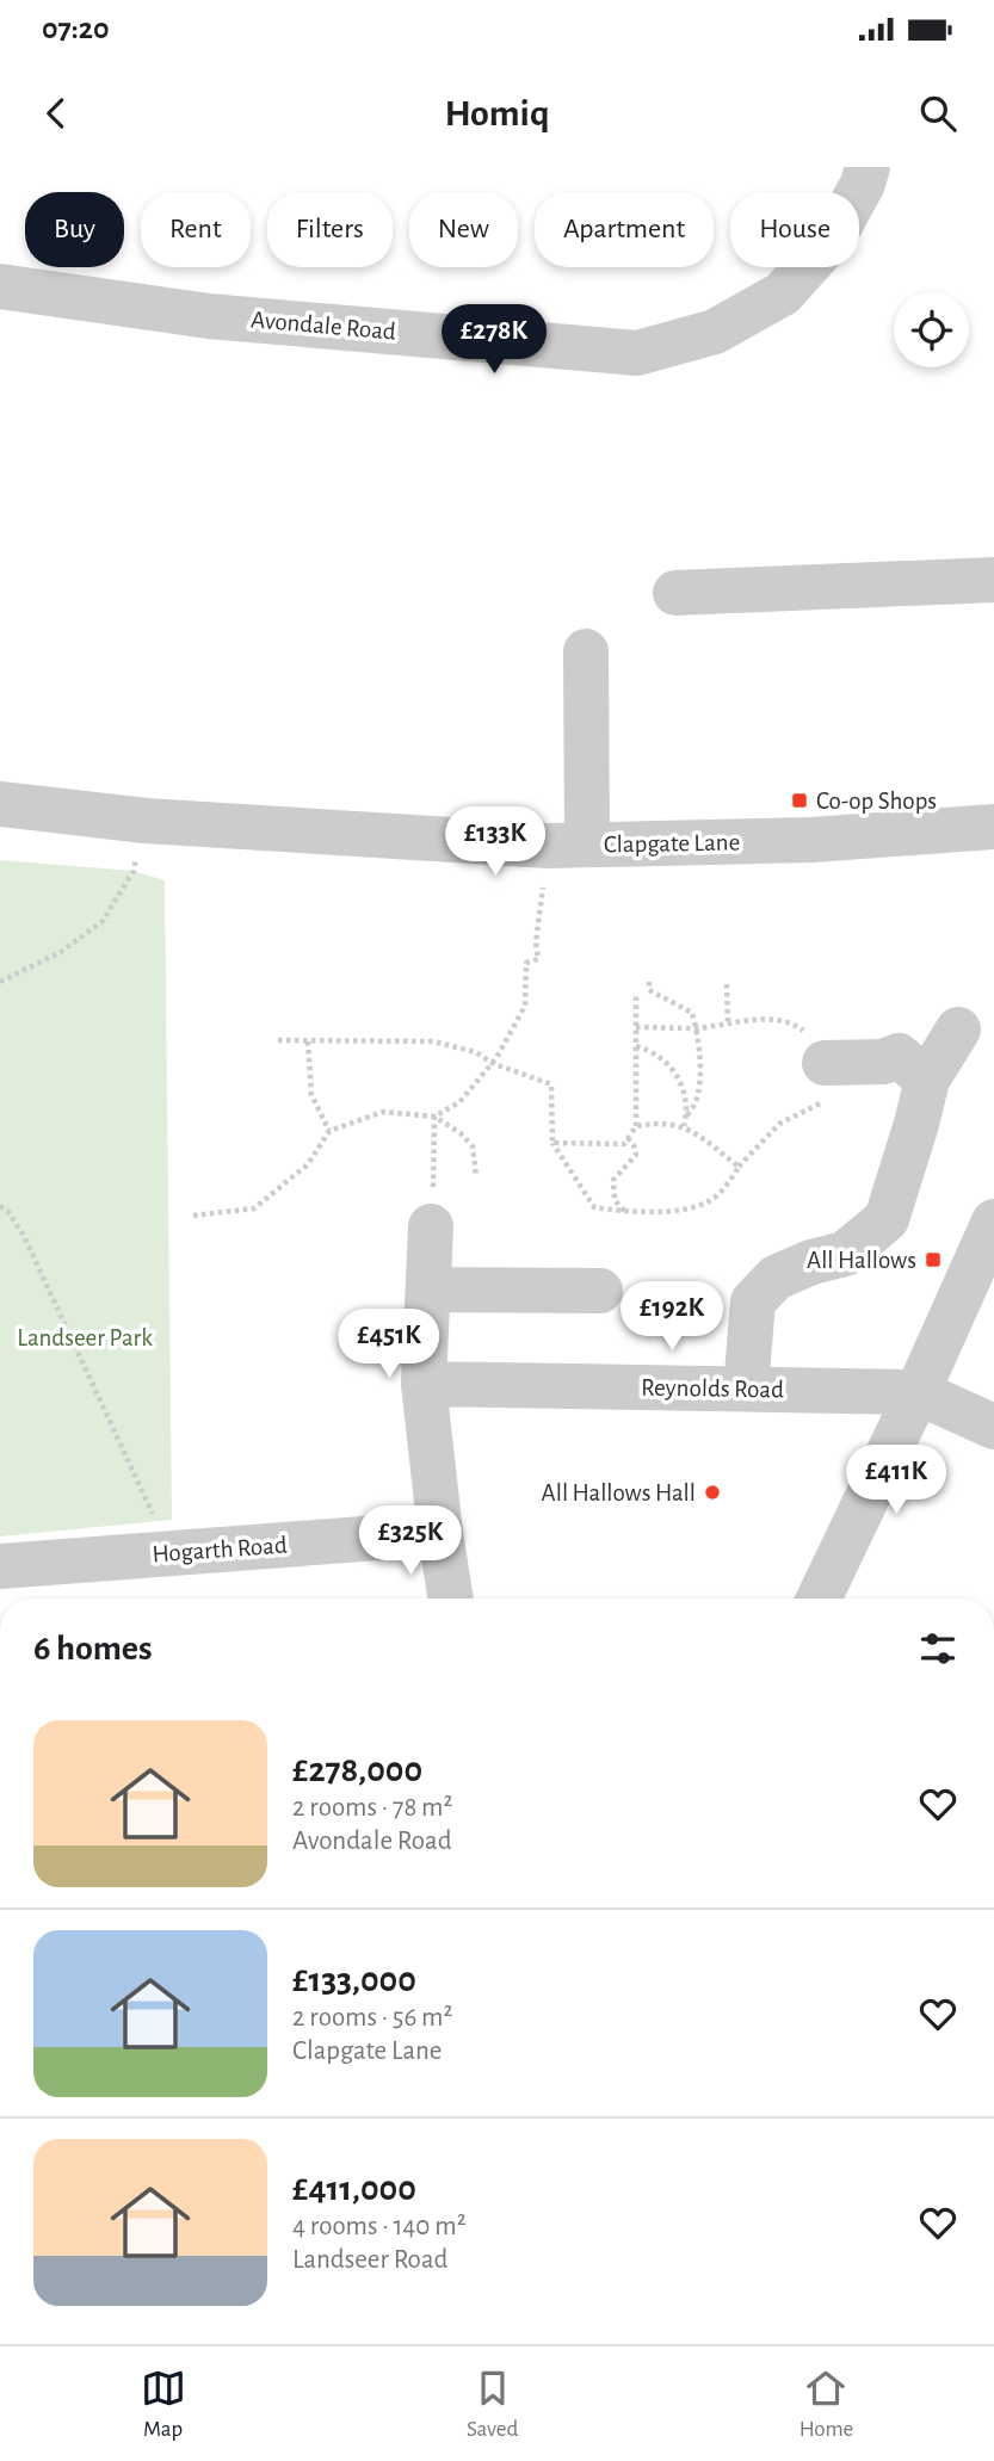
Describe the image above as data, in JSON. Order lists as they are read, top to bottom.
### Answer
{
  "streets": {
    "street": [
      "Avondale Road",
      "Clapgate Lane",
      "Reynolds Road",
      "Hogarth Road"
    ]
  },
  "parks": ["Landseer Park"],
  "places": {
    "transit": ["Co-op Shops", "All Hallows"],
    "other": ["All Hallows Hall"]
  },
  "page": {
    "status": "07:20",
    "header": "Homiq",
    "chip": [
      "Buy",
      "Rent",
      "Filters",
      "New",
      "Apartment",
      "House"
    ],
    "price": [
      "£278K",
      "£133K",
      "£192K",
      "£451K",
      "£411K",
      "£325K"
    ],
    "heading": "6 homes",
    "list": [
      {
        "name": "£278,000",
        "note": "2 rooms · 78 m² · Avondale Road"
      },
      {
        "name": "£133,000",
        "note": "2 rooms · 56 m² · Clapgate Lane"
      },
      {
        "name": "£411,000",
        "note": "4 rooms · 140 m² · Landseer Road"
      }
    ],
    "tabs": ["Map", "Saved", "Home"]
  }
}
